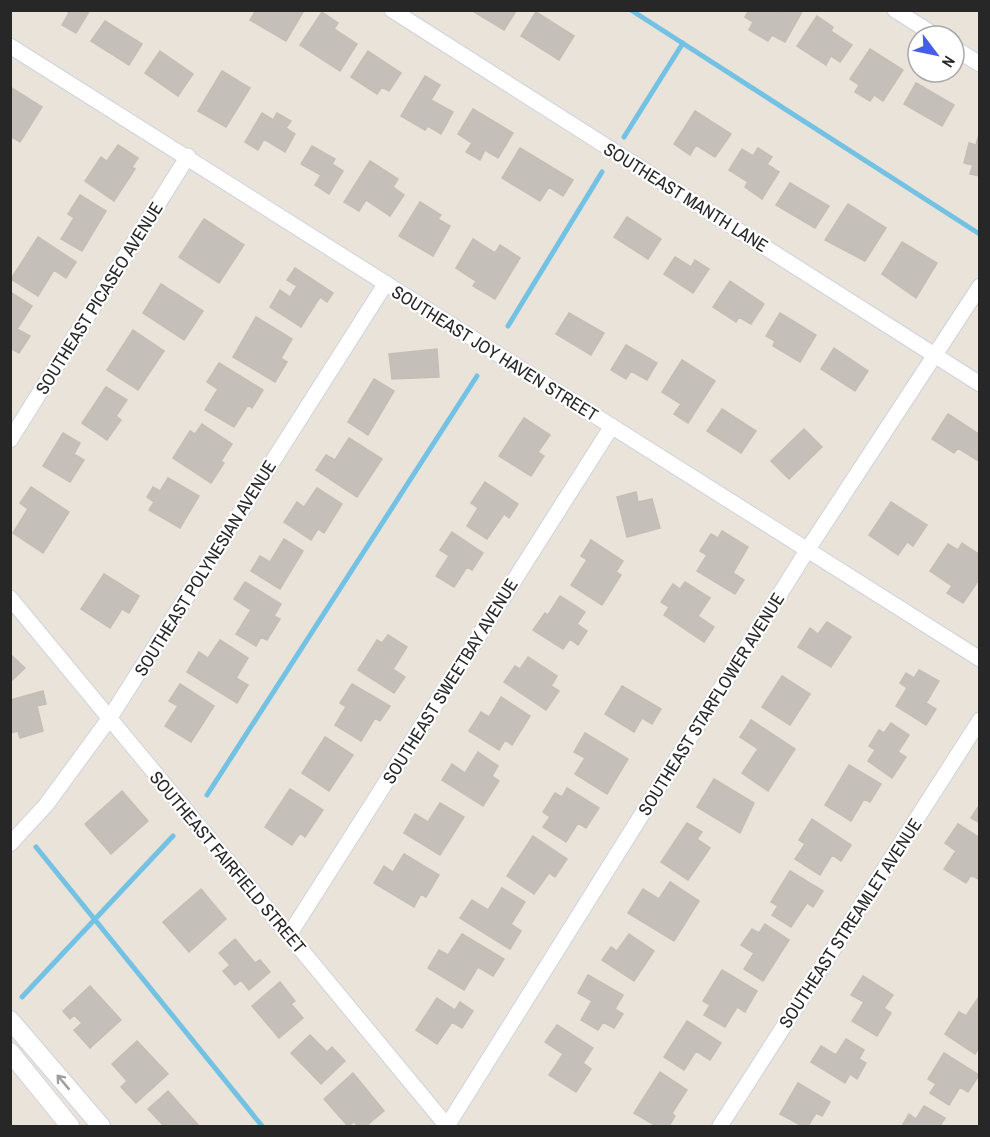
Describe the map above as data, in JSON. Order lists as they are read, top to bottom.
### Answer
{
  "streets": {
    "street": [
      "SOUTHEAST MANTH LANE",
      "SOUTHEAST PICASEO AVENUE",
      "SOUTHEAST JOY HAVEN STREET",
      "SOUTHEAST POLYNESIAN AVENUE",
      "SOUTHEAST SWEETBAY AVENUE",
      "SOUTHEAST STARFLOWER AVENUE",
      "SOUTHEAST FAIRFIELD STREET",
      "SOUTHEAST STREAMLET AVENUE"
    ]
  },
  "crossings": [
    ["SOUTHEAST MANTH LANE", "SOUTHEAST STARFLOWER AVENUE"],
    ["SOUTHEAST PICASEO AVENUE", "SOUTHEAST JOY HAVEN STREET"],
    ["SOUTHEAST JOY HAVEN STREET", "SOUTHEAST POLYNESIAN AVENUE"],
    ["SOUTHEAST JOY HAVEN STREET", "SOUTHEAST SWEETBAY AVENUE"],
    ["SOUTHEAST JOY HAVEN STREET", "SOUTHEAST STARFLOWER AVENUE"],
    ["SOUTHEAST POLYNESIAN AVENUE", "SOUTHEAST FAIRFIELD STREET"],
    ["SOUTHEAST SWEETBAY AVENUE", "SOUTHEAST FAIRFIELD STREET"],
    ["SOUTHEAST STARFLOWER AVENUE", "SOUTHEAST FAIRFIELD STREET"]
  ],
  "north": "bottom right"
}
